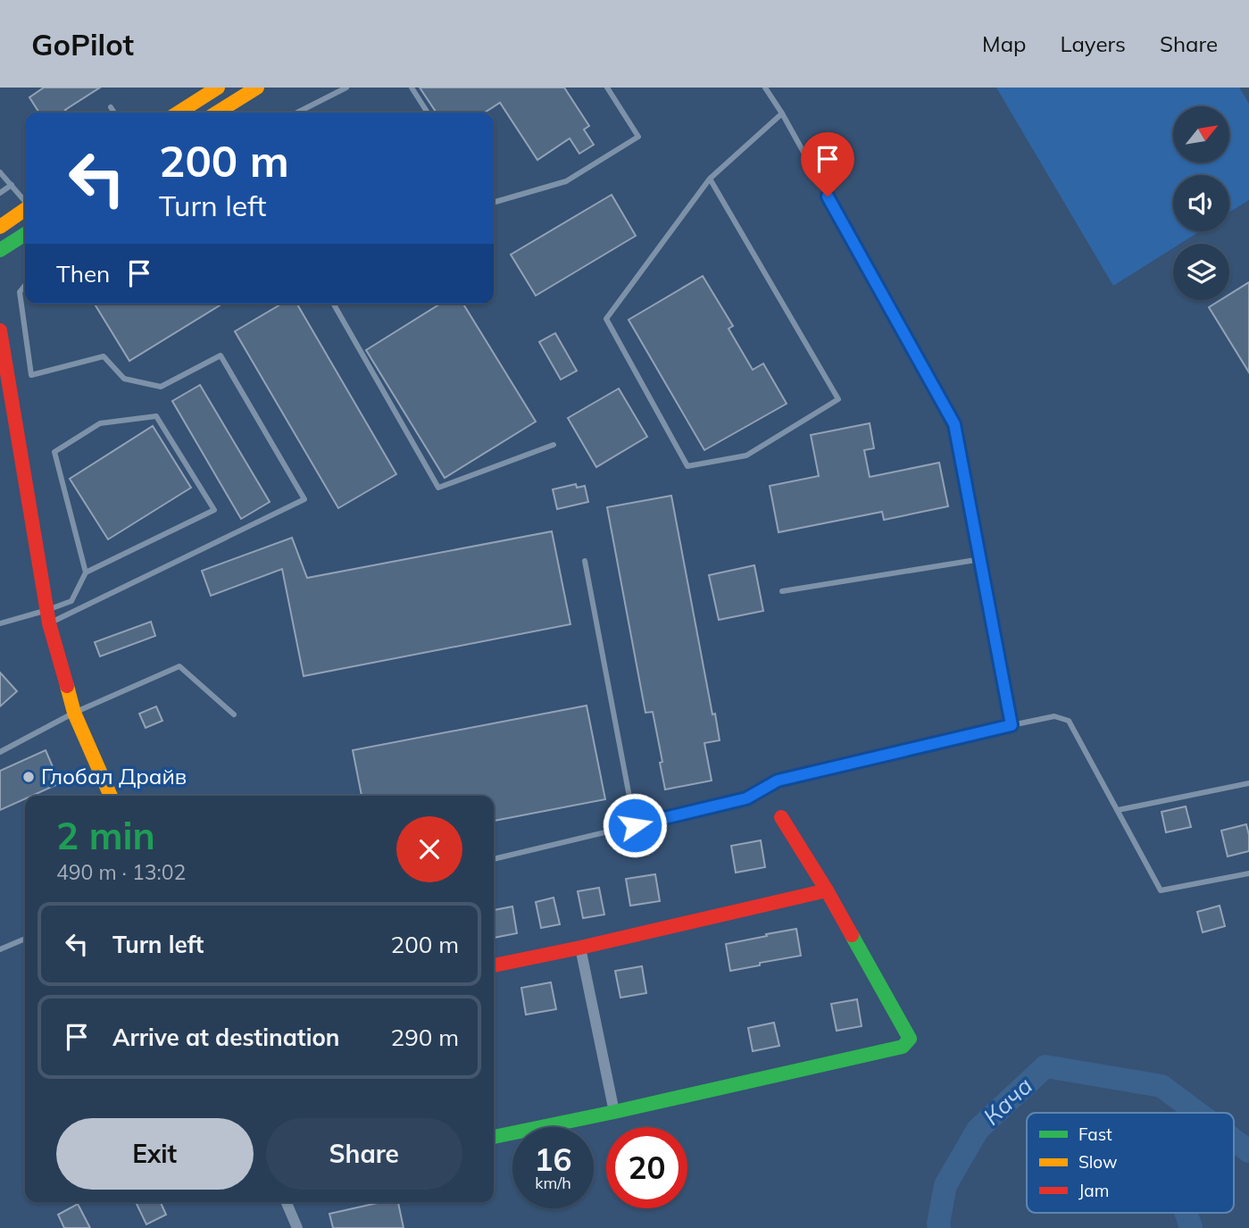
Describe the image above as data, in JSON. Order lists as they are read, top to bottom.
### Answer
{
  "water": ["Кача"],
  "places": ["Глобал Драйв"],
  "legend": ["Fast", "Slow", "Jam"],
  "north": "top right",
  "page": {
    "header": "GoPilot",
    "nav": ["Map", "Layers", "Share"],
    "turn": ["200 m", "Turn left"],
    "then": "Then",
    "heading": ["2 min", "490 m · 13:02"],
    "list": [
      {
        "name": "Turn left",
        "value": "200 m"
      },
      {
        "name": "Arrive at destination",
        "value": "290 m"
      }
    ],
    "buttons": ["Exit", "Share"],
    "speed": "16 km/h",
    "limit": "20"
  }
}
